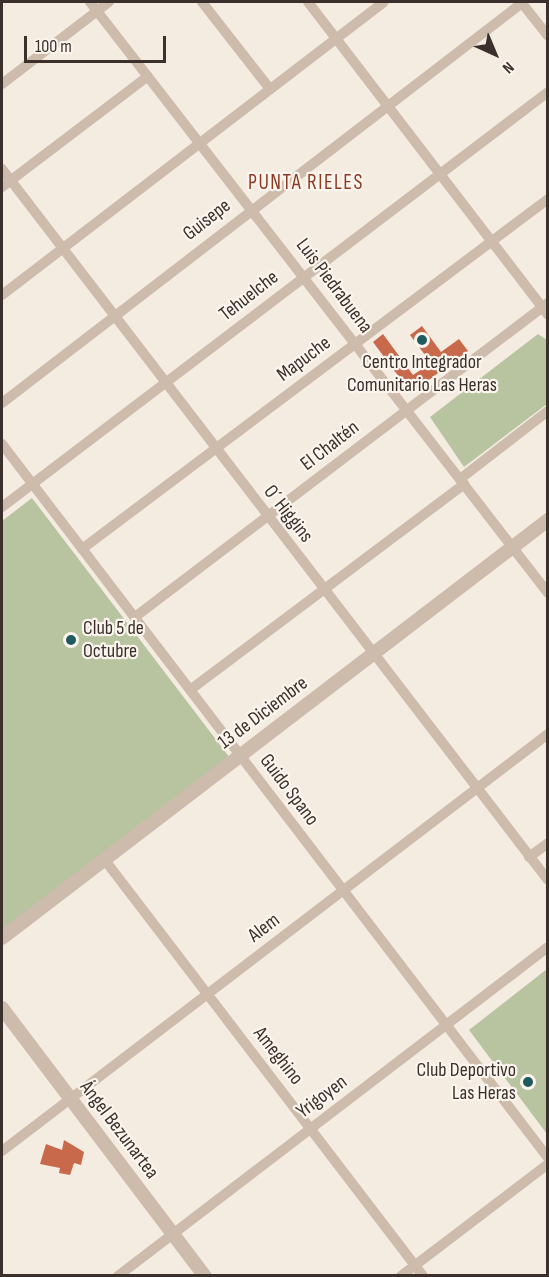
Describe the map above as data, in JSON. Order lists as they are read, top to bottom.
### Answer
{
  "streets": {
    "street": [
      "Guisepe",
      "Luis Piedrabuena",
      "Tehuelche",
      "Mapuche",
      "El Chaltén",
      "O´ Higgins",
      "13 de Diciembre",
      "Guido Spano",
      "Alem",
      "Ameghino",
      "Yrigoyen",
      "Ángel Bezunartea"
    ]
  },
  "crossings": [
    ["Guisepe", "Luis Piedrabuena"],
    ["Guisepe", "O´ Higgins"],
    ["Luis Piedrabuena", "Tehuelche"],
    ["Luis Piedrabuena", "Mapuche"],
    ["Luis Piedrabuena", "El Chaltén"],
    ["Luis Piedrabuena", "13 de Diciembre"],
    ["Tehuelche", "O´ Higgins"],
    ["Tehuelche", "Guido Spano"],
    ["Mapuche", "O´ Higgins"],
    ["Mapuche", "Guido Spano"],
    ["El Chaltén", "O´ Higgins"],
    ["El Chaltén", "Guido Spano"],
    ["O´ Higgins", "13 de Diciembre"],
    ["O´ Higgins", "Alem"],
    ["13 de Diciembre", "Guido Spano"],
    ["13 de Diciembre", "Ameghino"],
    ["Guido Spano", "Alem"],
    ["Guido Spano", "Yrigoyen"],
    ["Alem", "Ameghino"],
    ["Alem", "Ángel Bezunartea"],
    ["Ameghino", "Yrigoyen"],
    ["Yrigoyen", "Ángel Bezunartea"]
  ],
  "districts": ["PUNTA RIELES"],
  "places": ["Centro Integrador Comunitario Las Heras", "Club 5 de Octubre", "Club Deportivo Las Heras"],
  "scale_bar": "100 m",
  "north": "bottom right"
}
